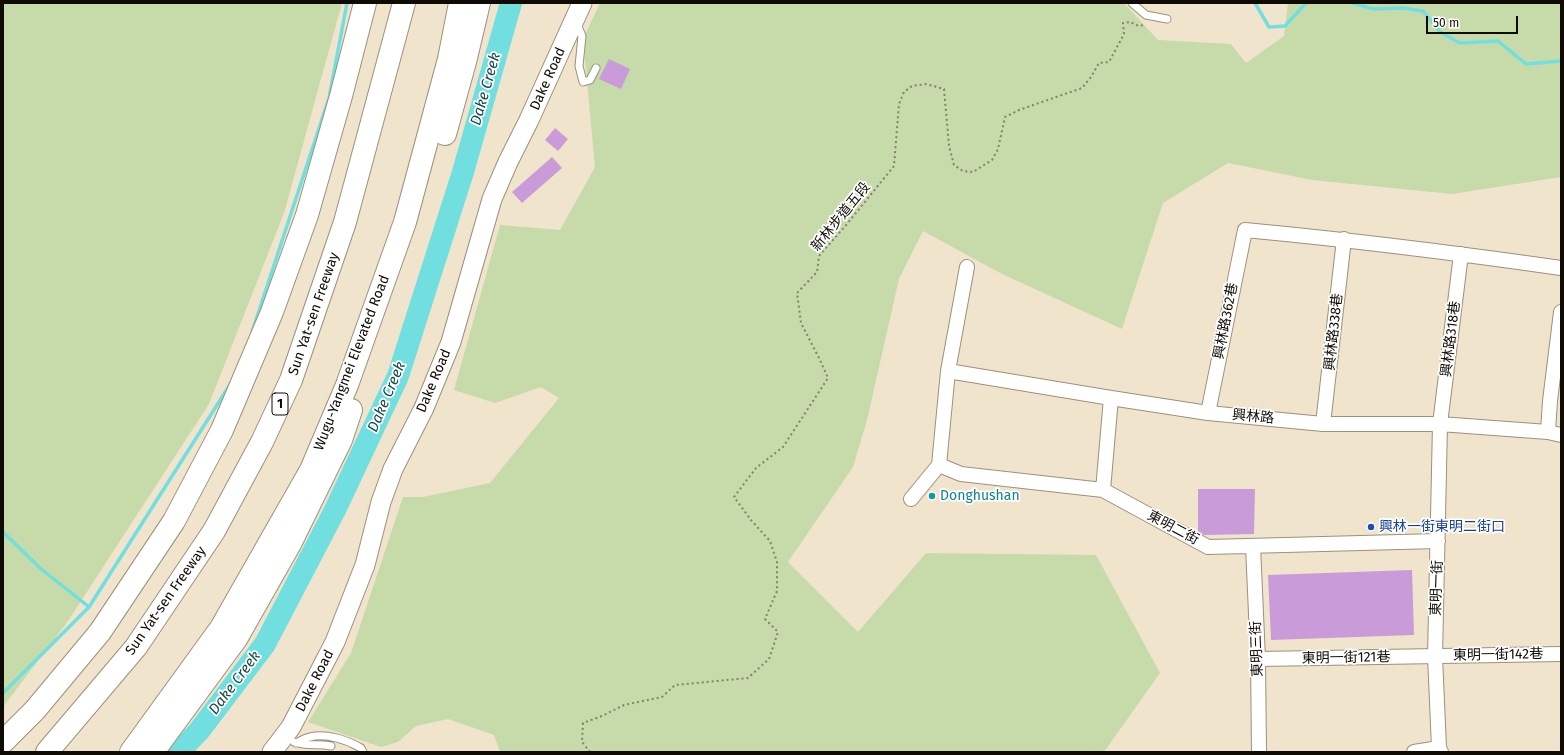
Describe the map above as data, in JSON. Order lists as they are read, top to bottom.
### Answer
{
  "streets": {
    "highway": ["Sun Yat-sen Freeway", "Wugu-Yangmei Elevated Road", "1"],
    "street": [
      "Dake Road",
      "興林路362巷",
      "興林路338巷",
      "興林路318巷",
      "興林路",
      "東明二街",
      "東明一街",
      "東明三街",
      "東明一街142巷",
      "東明一街121巷"
    ],
    "path": ["新林步道五段"]
  },
  "crossings": [
    ["興林路362巷", "興林路338巷"],
    ["興林路362巷", "興林路"],
    ["興林路338巷", "興林路"],
    ["興林路318巷", "興林路"],
    ["興林路318巷", "東明一街"],
    ["興林路", "東明一街"],
    ["東明二街", "東明一街"],
    ["東明二街", "東明三街"],
    ["東明一街", "東明一街142巷"],
    ["東明一街", "東明一街121巷"],
    ["東明三街", "東明一街121巷"],
    ["東明一街142巷", "東明一街121巷"]
  ],
  "water": ["Dake Creek"],
  "places": ["Donghushan", "興林一街東明二街口"],
  "scale_bar": "50 m"
}
